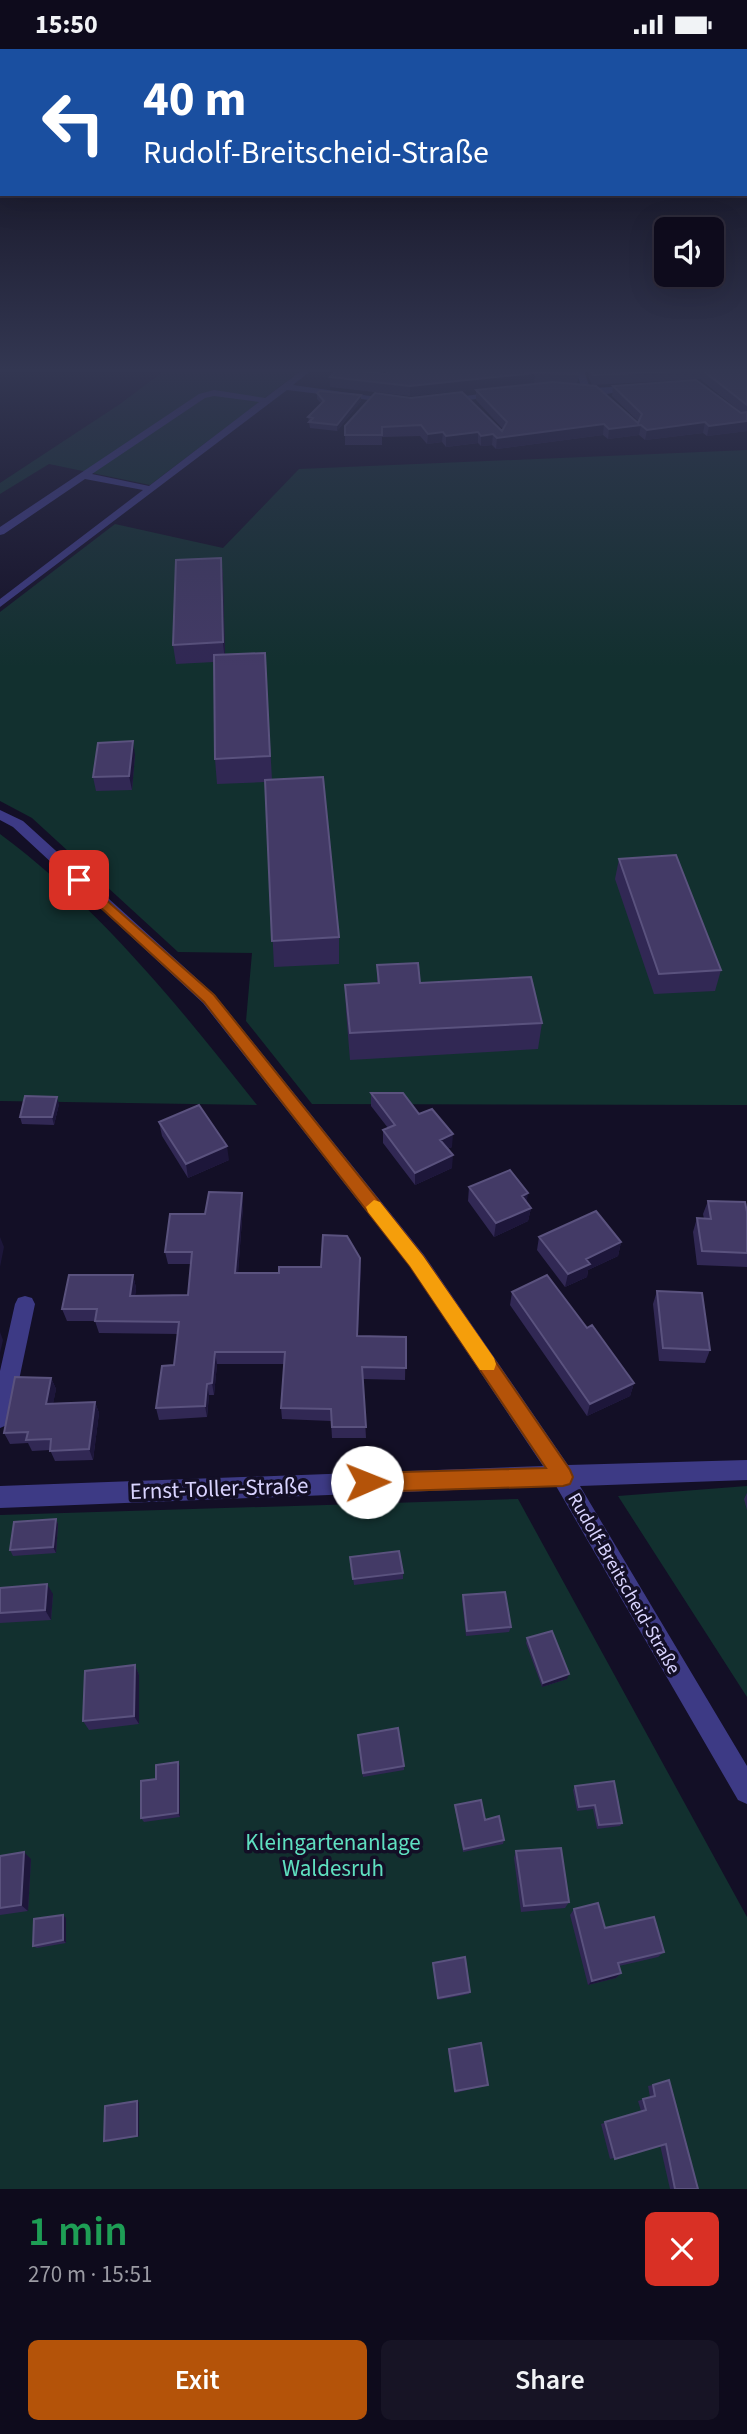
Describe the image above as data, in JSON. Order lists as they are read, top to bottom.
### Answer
{
  "streets": {
    "street": ["Ernst-Toller-Straße", "Rudolf-Breitscheid-Straße"]
  },
  "crossings": [
    ["Ernst-Toller-Straße", "Rudolf-Breitscheid-Straße"]
  ],
  "parks": ["Kleingartenanlage Waldesruh"],
  "page": {
    "status": "15:50",
    "turn": ["40 m", "Rudolf-Breitscheid-Straße"],
    "heading": ["1 min", "270 m · 15:51"],
    "buttons": ["Exit", "Share"]
  }
}
